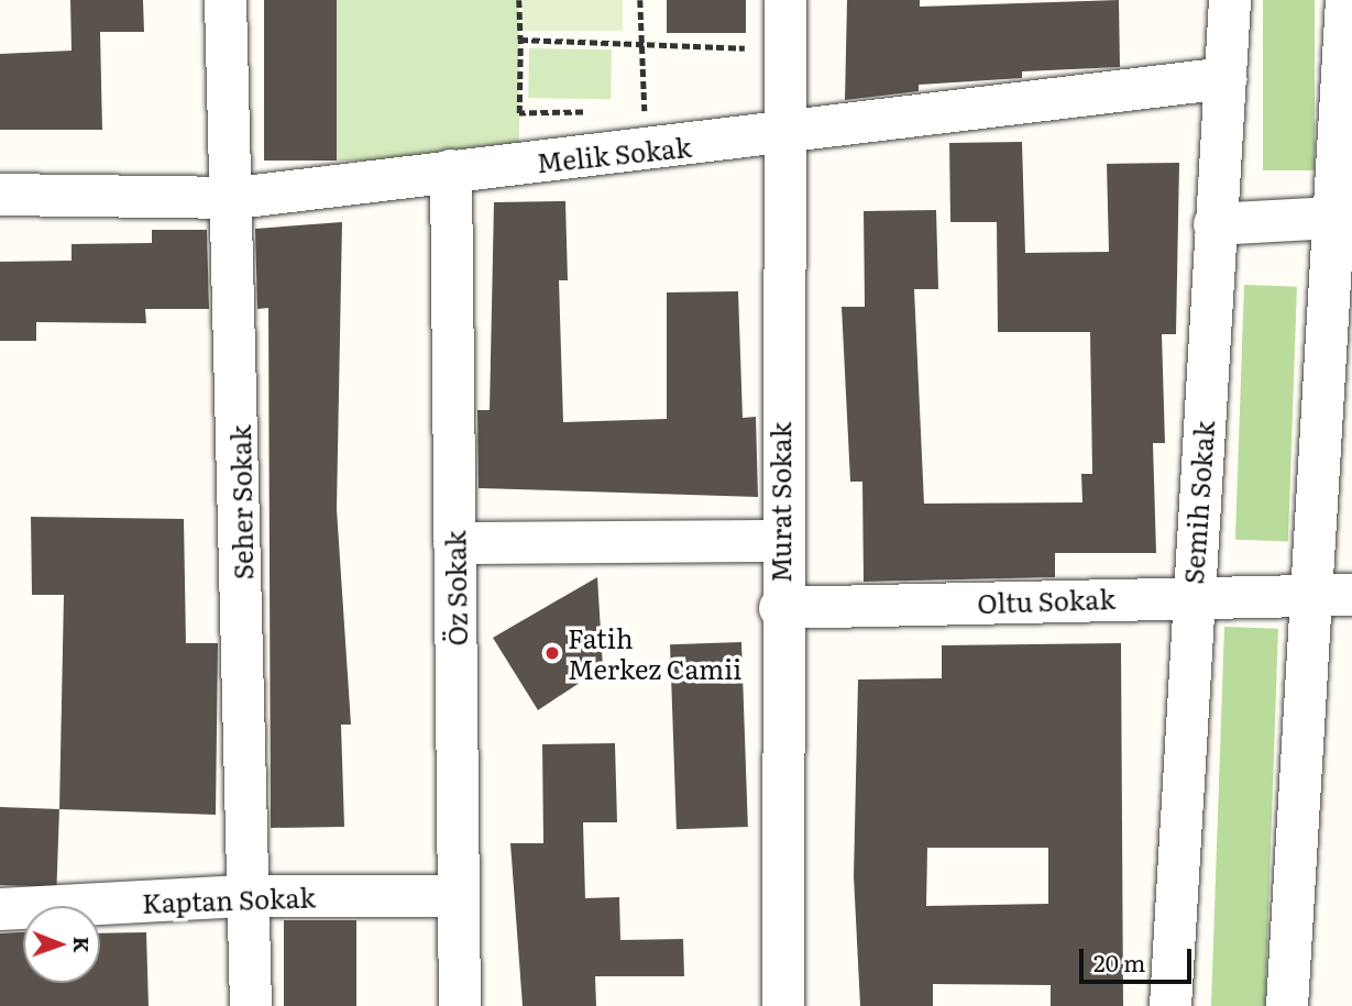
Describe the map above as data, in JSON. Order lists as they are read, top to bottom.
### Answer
{
  "streets": {
    "street": [
      "Melik Sokak",
      "Seher Sokak",
      "Murat Sokak",
      "Semih Sokak",
      "Öz Sokak",
      "Oltu Sokak",
      "Kaptan Sokak"
    ]
  },
  "crossings": [
    ["Melik Sokak", "Seher Sokak"],
    ["Melik Sokak", "Murat Sokak"],
    ["Melik Sokak", "Semih Sokak"],
    ["Melik Sokak", "Öz Sokak"],
    ["Seher Sokak", "Kaptan Sokak"],
    ["Murat Sokak", "Oltu Sokak"],
    ["Semih Sokak", "Oltu Sokak"],
    ["Öz Sokak", "Kaptan Sokak"]
  ],
  "places": ["Fatih Merkez Camii"],
  "scale_bar": "20 m",
  "north": "right"
}
